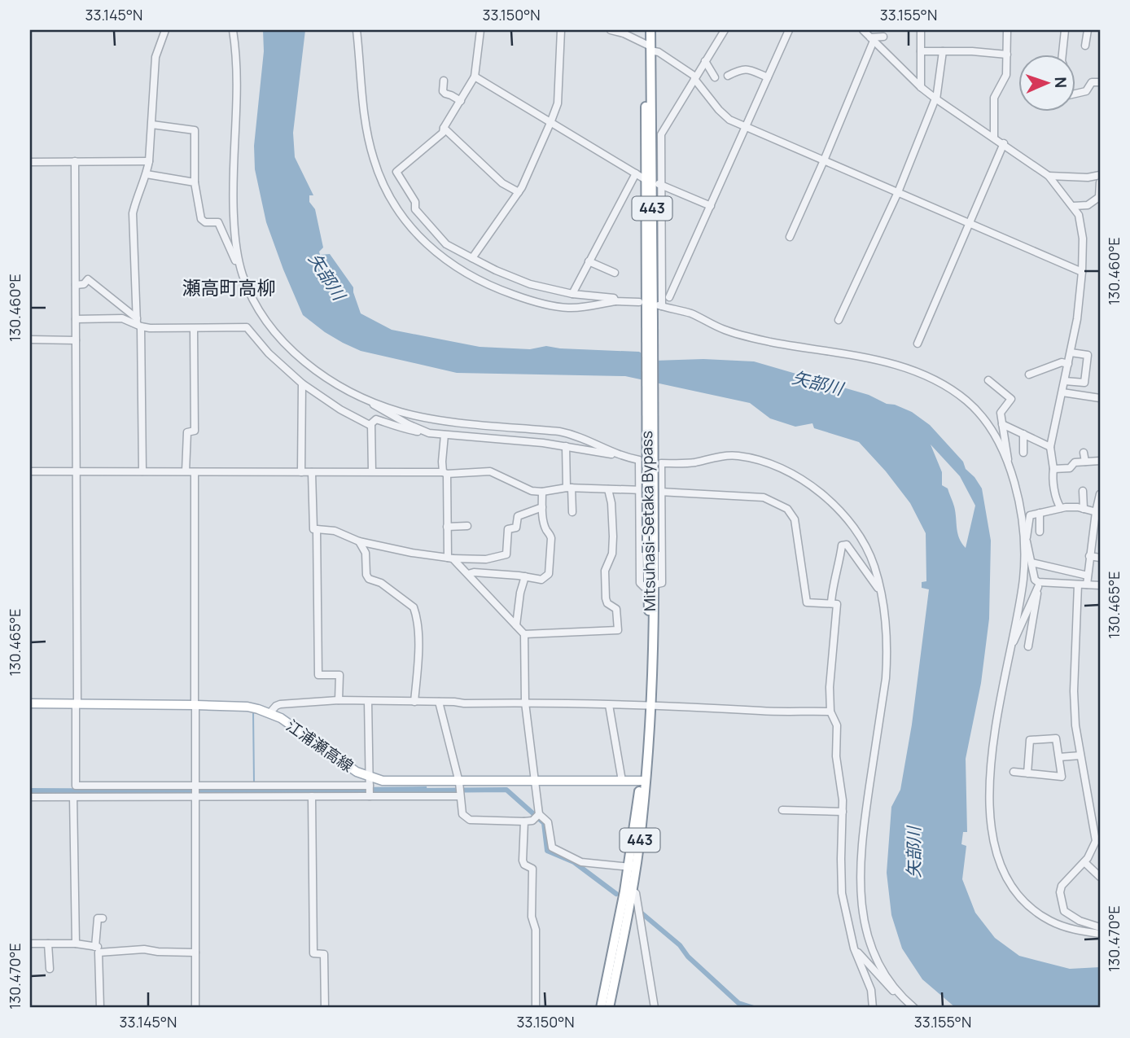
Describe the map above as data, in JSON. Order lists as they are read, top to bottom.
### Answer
{
  "streets": {
    "highway": ["443", "Mitsuhasi-Setaka Bypass"],
    "main road": ["江浦瀬高線"]
  },
  "crossings": [
    ["Mitsuhasi-Setaka Bypass", "江浦瀬高線"]
  ],
  "districts": ["瀬高町高柳"],
  "water": ["矢部川"],
  "north": "right",
  "coordinates": [
    "33.145°N",
    "33.150°N",
    "33.155°N",
    "130.460°E",
    "130.465°E",
    "130.470°E"
  ]
}
